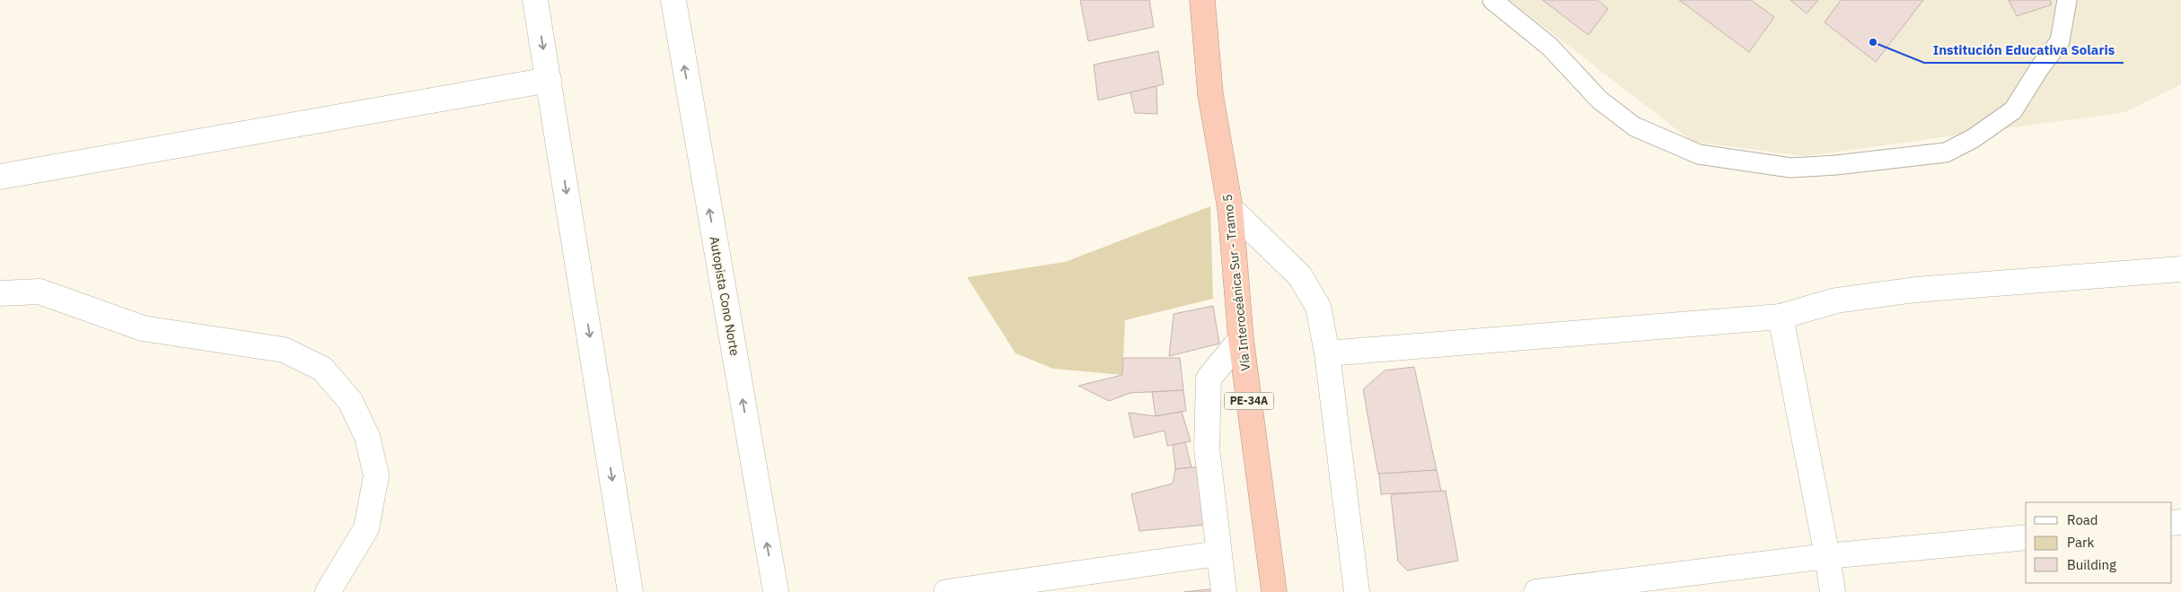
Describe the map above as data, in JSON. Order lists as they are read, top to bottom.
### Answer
{
  "streets": {
    "highway": ["Vía Interoceánica Sur - Tramo 5", "PE-34A"],
    "street": ["Autopista Cono Norte"]
  },
  "places": ["Institución Educativa Solaris"],
  "legend": ["Road", "Park", "Building"]
}
